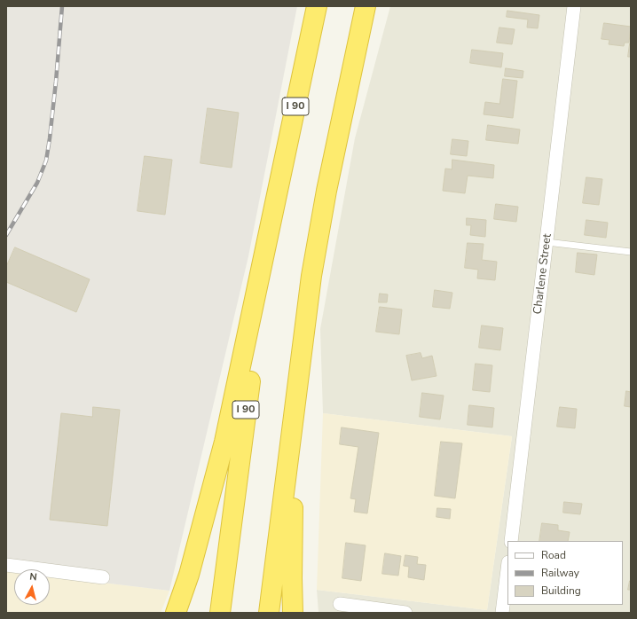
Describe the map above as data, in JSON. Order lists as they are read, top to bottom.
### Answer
{
  "streets": {
    "highway": ["I 90"],
    "street": ["Charlene Street"]
  },
  "legend": ["Road", "Railway", "Building"],
  "north": "top"
}
